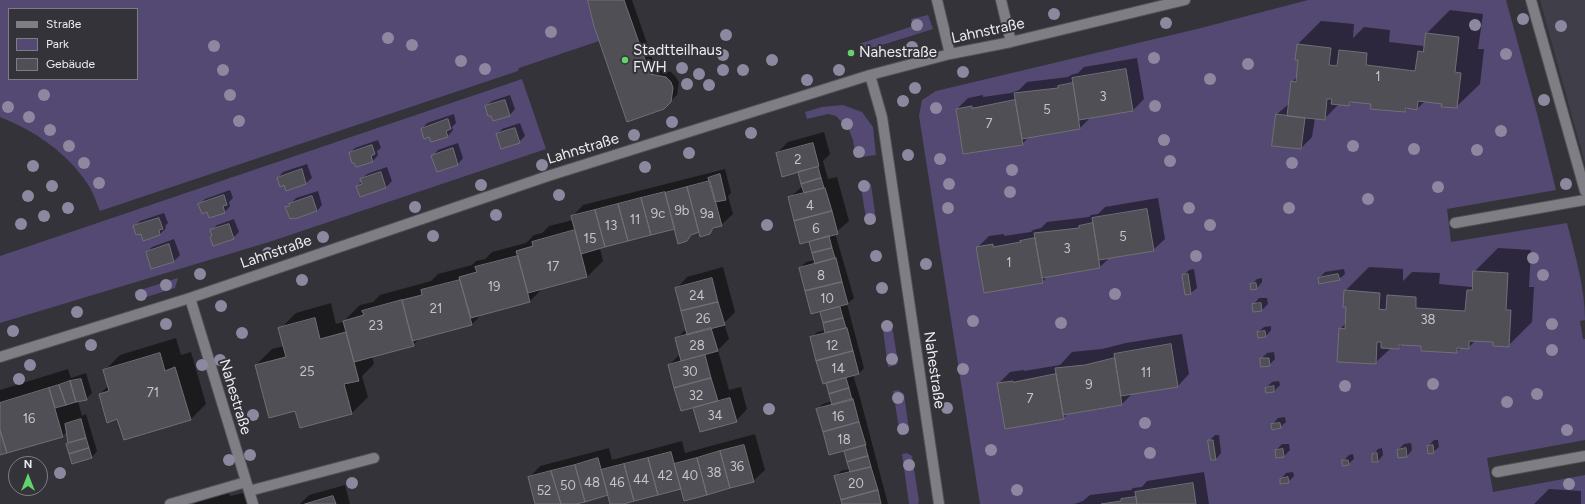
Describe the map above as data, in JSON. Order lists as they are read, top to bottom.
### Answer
{
  "streets": {
    "street": ["Lahnstraße", "Nahestraße"]
  },
  "crossings": [
    ["Lahnstraße", "Nahestraße"]
  ],
  "places": ["Nahestraße", "Stadtteilhaus FWH"],
  "house_numbers": [
    "1",
    "3",
    "5",
    "7",
    "2",
    "4",
    "9b",
    "9c",
    "9a",
    "11",
    "13",
    "6",
    "5",
    "15",
    "3",
    "1",
    "17",
    "8",
    "19",
    "24",
    "10",
    "21",
    "26",
    "38",
    "23",
    "28",
    "12",
    "14",
    "25",
    "30",
    "11",
    "9",
    "71",
    "32",
    "7",
    "34",
    "16",
    "16",
    "18",
    "36",
    "38",
    "42",
    "40",
    "44",
    "48",
    "46",
    "20",
    "50",
    "52"
  ],
  "legend": ["Straße", "Park", "Gebäude"],
  "north": "top"
}
